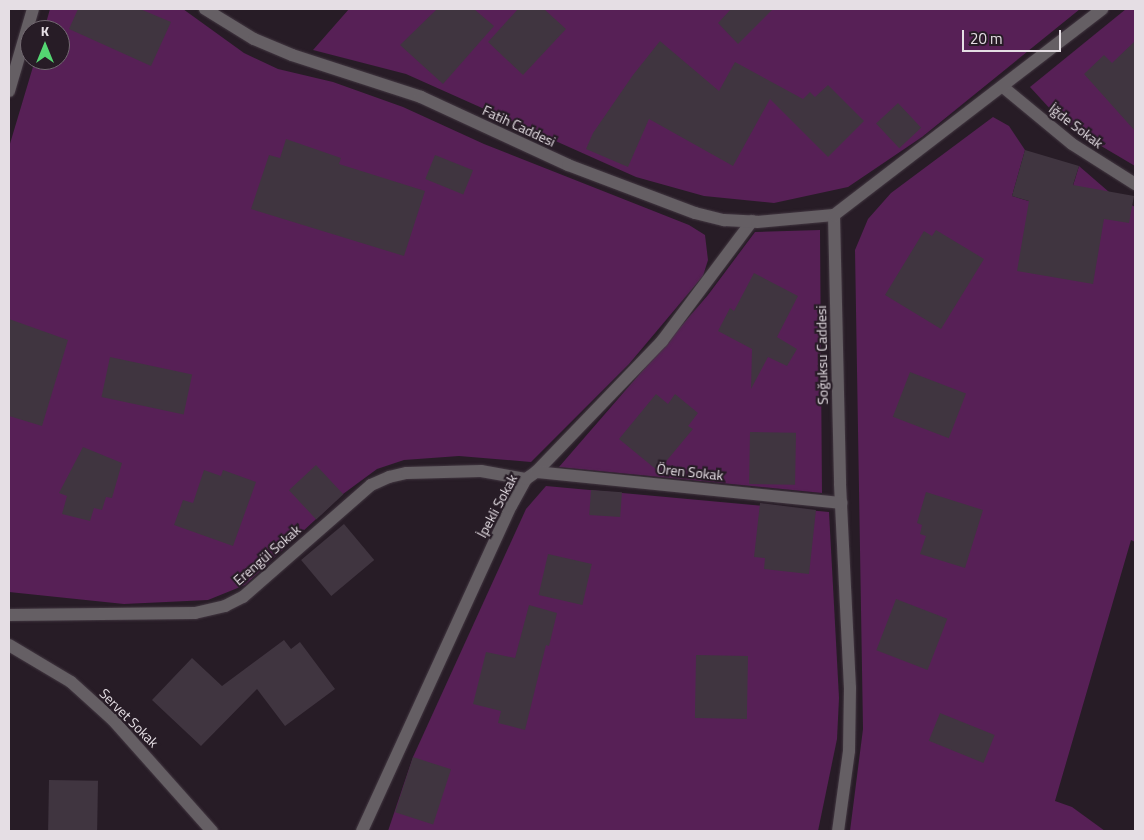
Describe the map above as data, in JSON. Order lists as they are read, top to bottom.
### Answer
{
  "streets": {
    "street": [
      "Fatih Caddesi",
      "İğde Sokak",
      "Soğuksu Caddesi",
      "Ören Sokak",
      "İpekli Sokak",
      "Erengül Sokak",
      "Servet Sokak"
    ]
  },
  "crossings": [
    ["Fatih Caddesi", "Soğuksu Caddesi"],
    ["Fatih Caddesi", "İpekli Sokak"],
    ["Soğuksu Caddesi", "Ören Sokak"],
    ["Ören Sokak", "İpekli Sokak"],
    ["Ören Sokak", "Erengül Sokak"],
    ["İpekli Sokak", "Erengül Sokak"]
  ],
  "scale_bar": "20 m",
  "north": "top"
}
